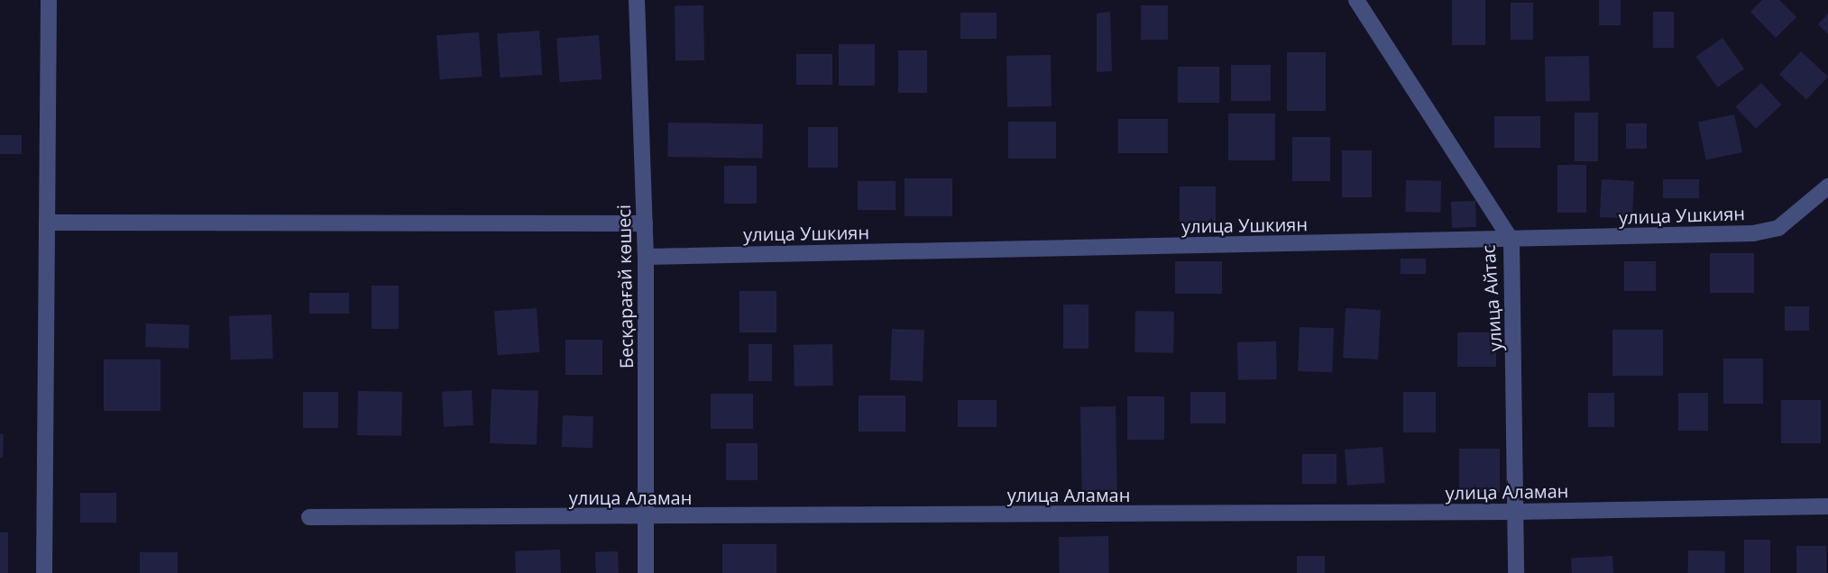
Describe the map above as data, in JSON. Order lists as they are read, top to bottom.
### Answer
{
  "streets": {
    "street": [
      "улица Ушкиян",
      "Бесқарағай көшесі",
      "улица Айтас",
      "улица Аламан"
    ]
  },
  "crossings": [
    ["улица Ушкиян", "Бесқарағай көшесі"],
    ["улица Ушкиян", "улица Айтас"],
    ["Бесқарағай көшесі", "улица Аламан"],
    ["улица Айтас", "улица Аламан"]
  ]
}
